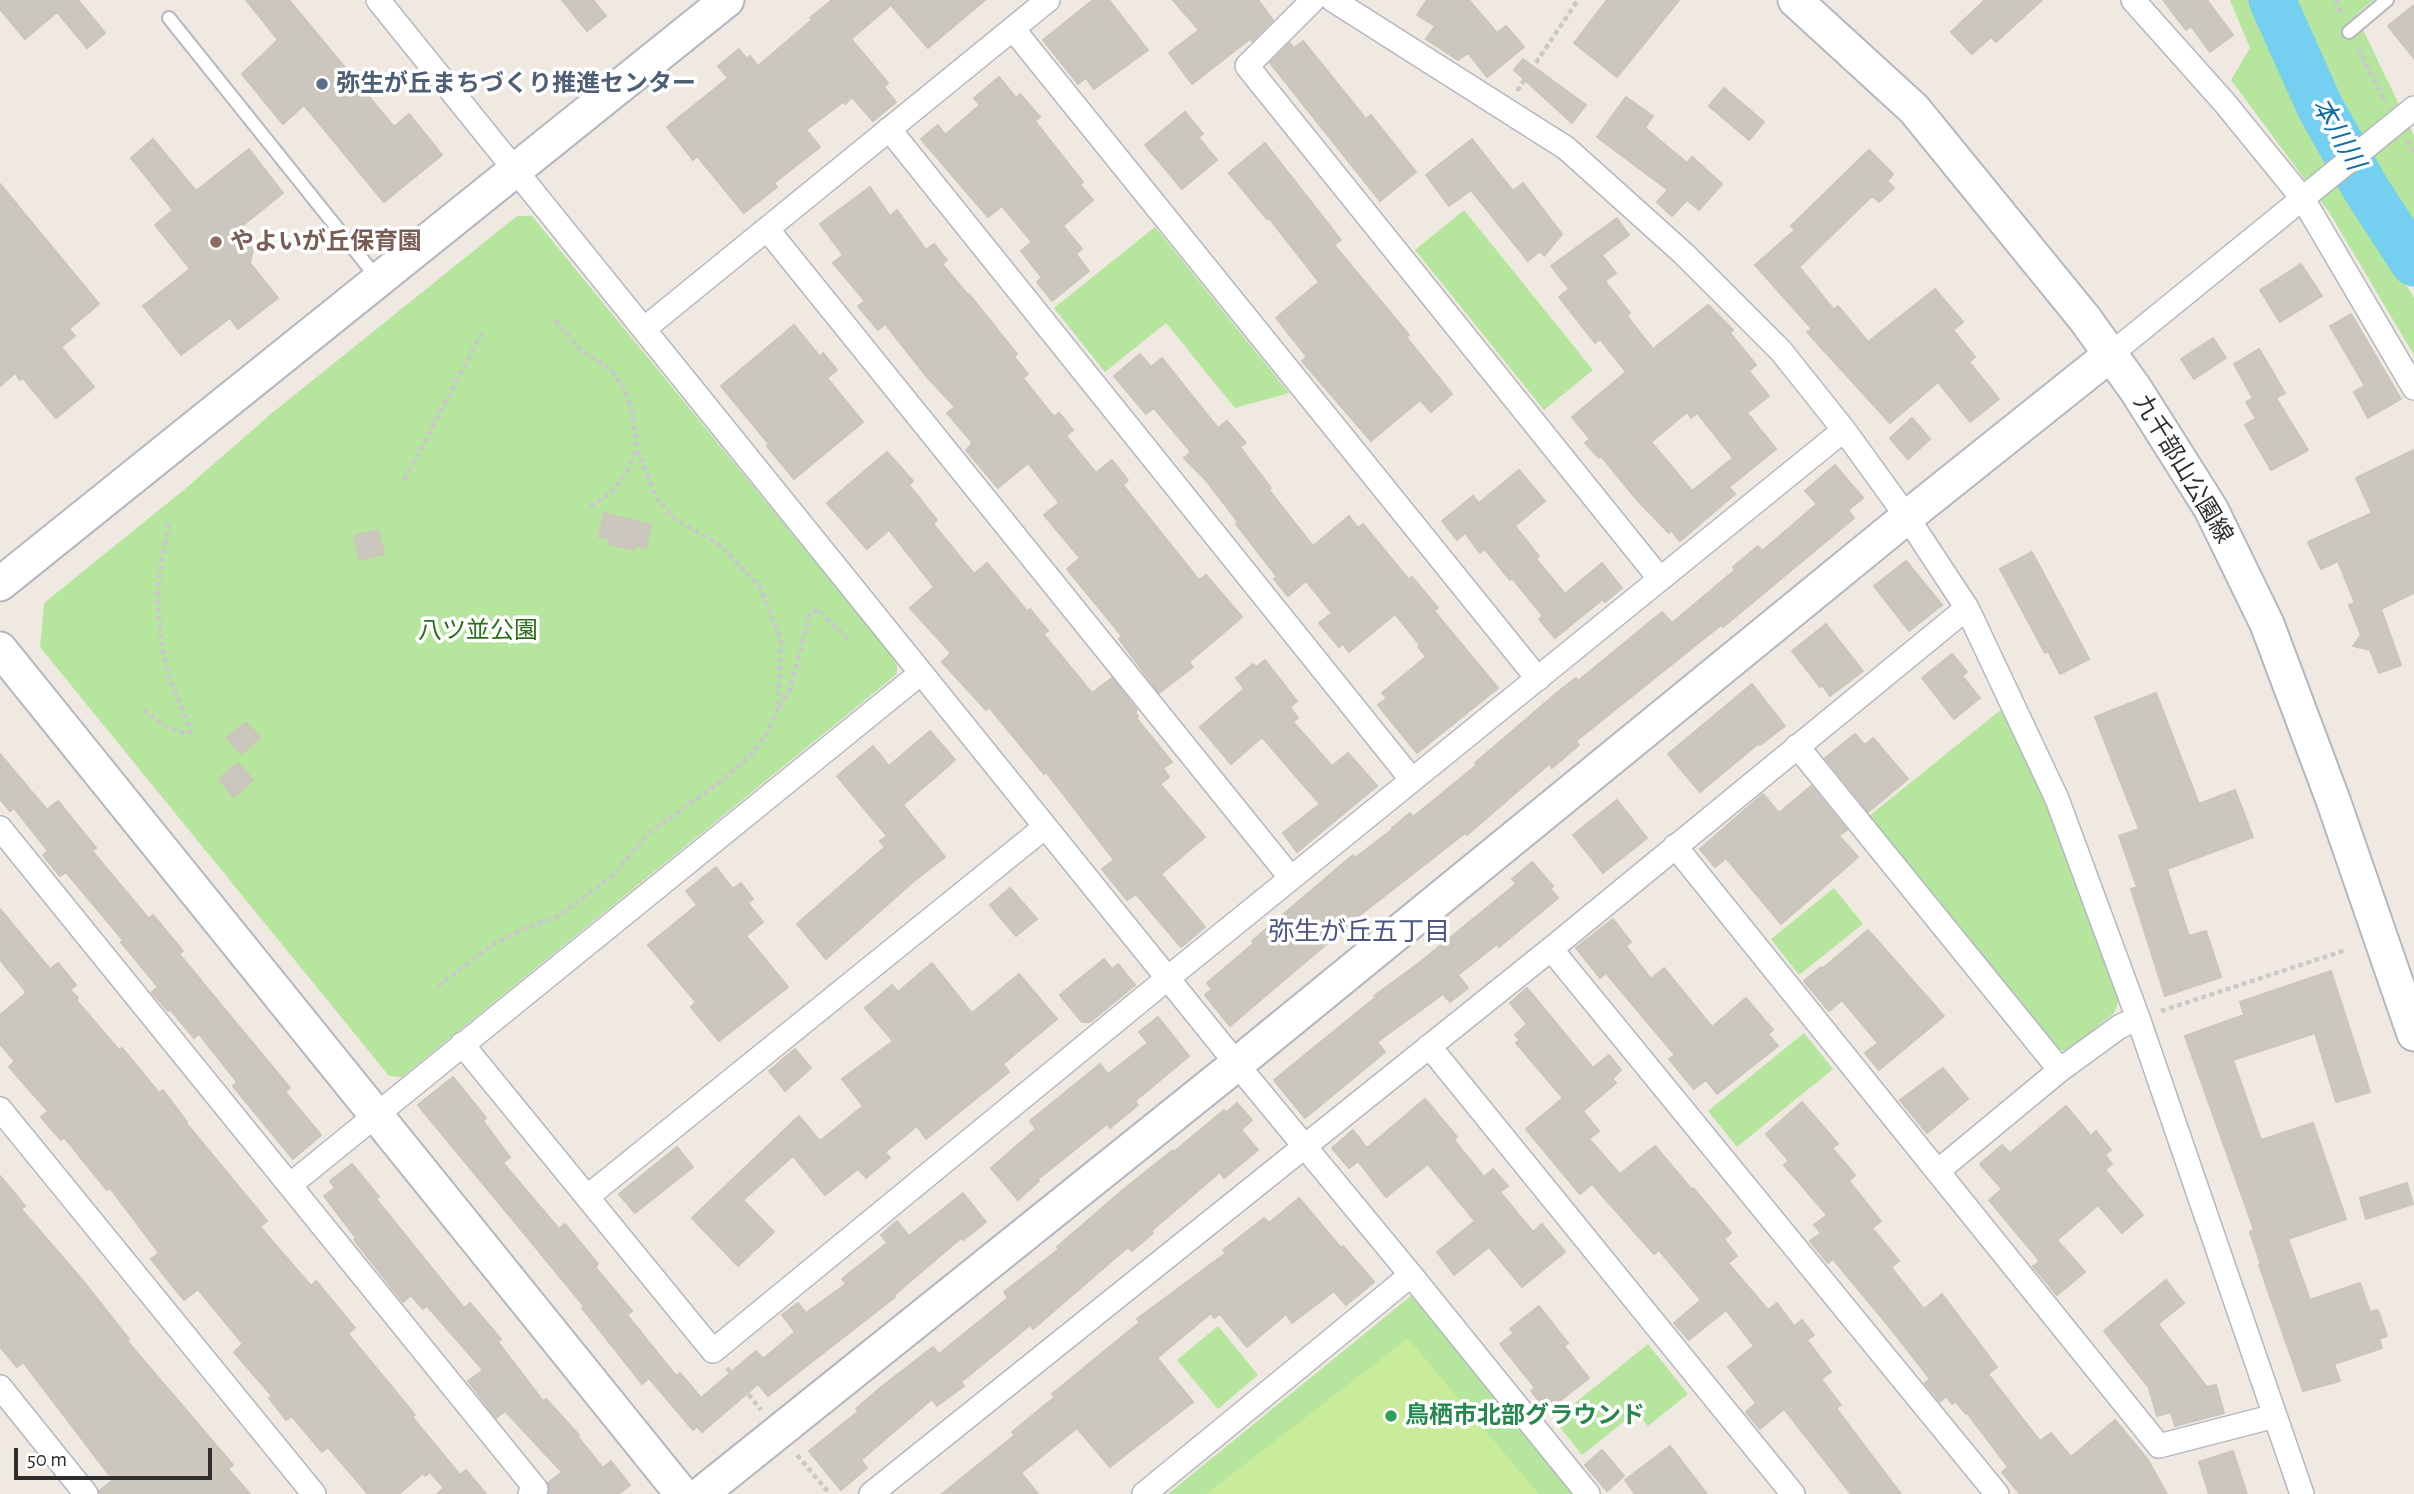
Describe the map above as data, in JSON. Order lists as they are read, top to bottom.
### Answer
{
  "streets": {
    "street": ["九千部山公園線"]
  },
  "districts": ["弥生が丘五丁目"],
  "water": ["本川川"],
  "parks": ["八ツ並公園"],
  "places": ["弥生が丘まちづくり推進センター", "やよいが丘保育園", "鳥栖市北部グラウンド"],
  "scale_bar": "50 m"
}
